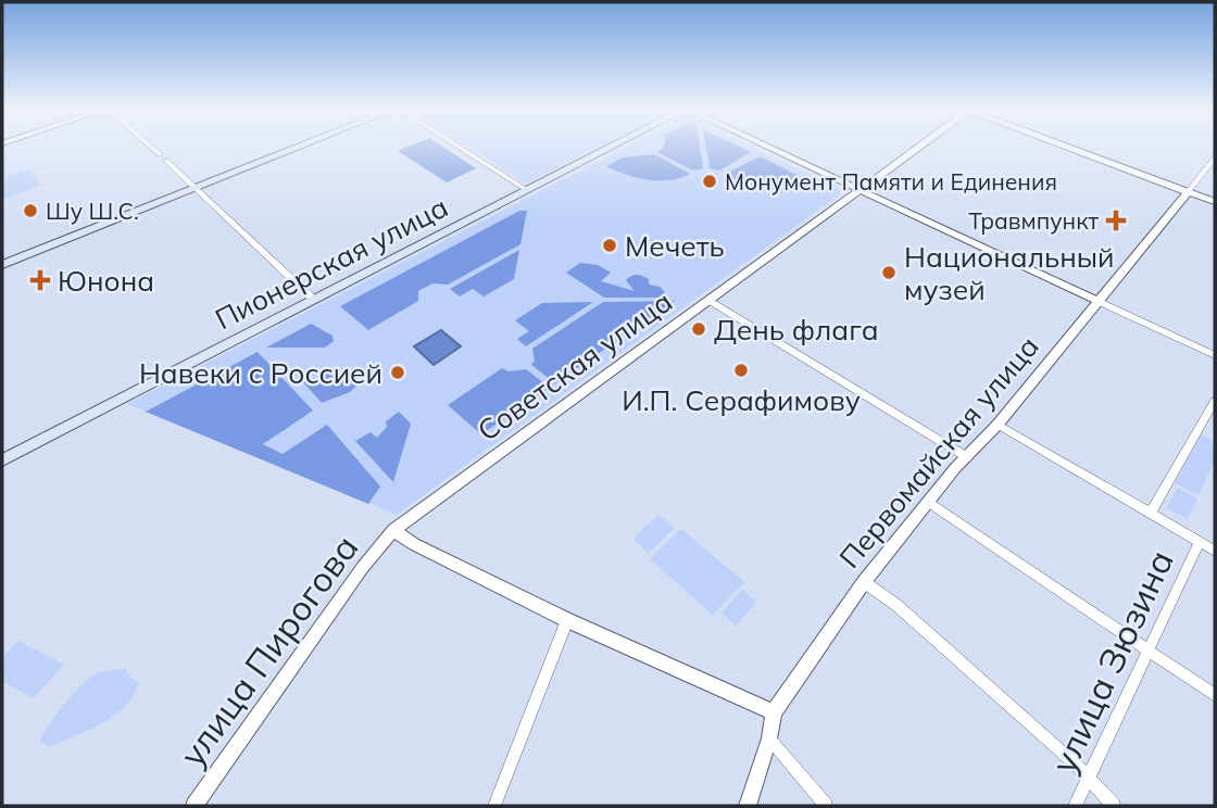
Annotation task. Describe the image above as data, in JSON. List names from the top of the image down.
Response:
{
  "streets": {
    "main road": ["Пионерская улица"],
    "street": [
      "Советская улица",
      "Первомайская улица",
      "улица Пирогова",
      "улица Зюзина"
    ]
  },
  "crossings": [
    ["Советская улица", "улица Пирогова"]
  ],
  "places": {
    "other": [
      "Монумент Памяти и Единения",
      "Шу Ш.С.",
      "Мечеть",
      "Национальный музей",
      "День флага",
      "И.П. Серафимову",
      "Навеки с Россией"
    ],
    "health": ["Травмпункт", "Юнона"]
  }
}
